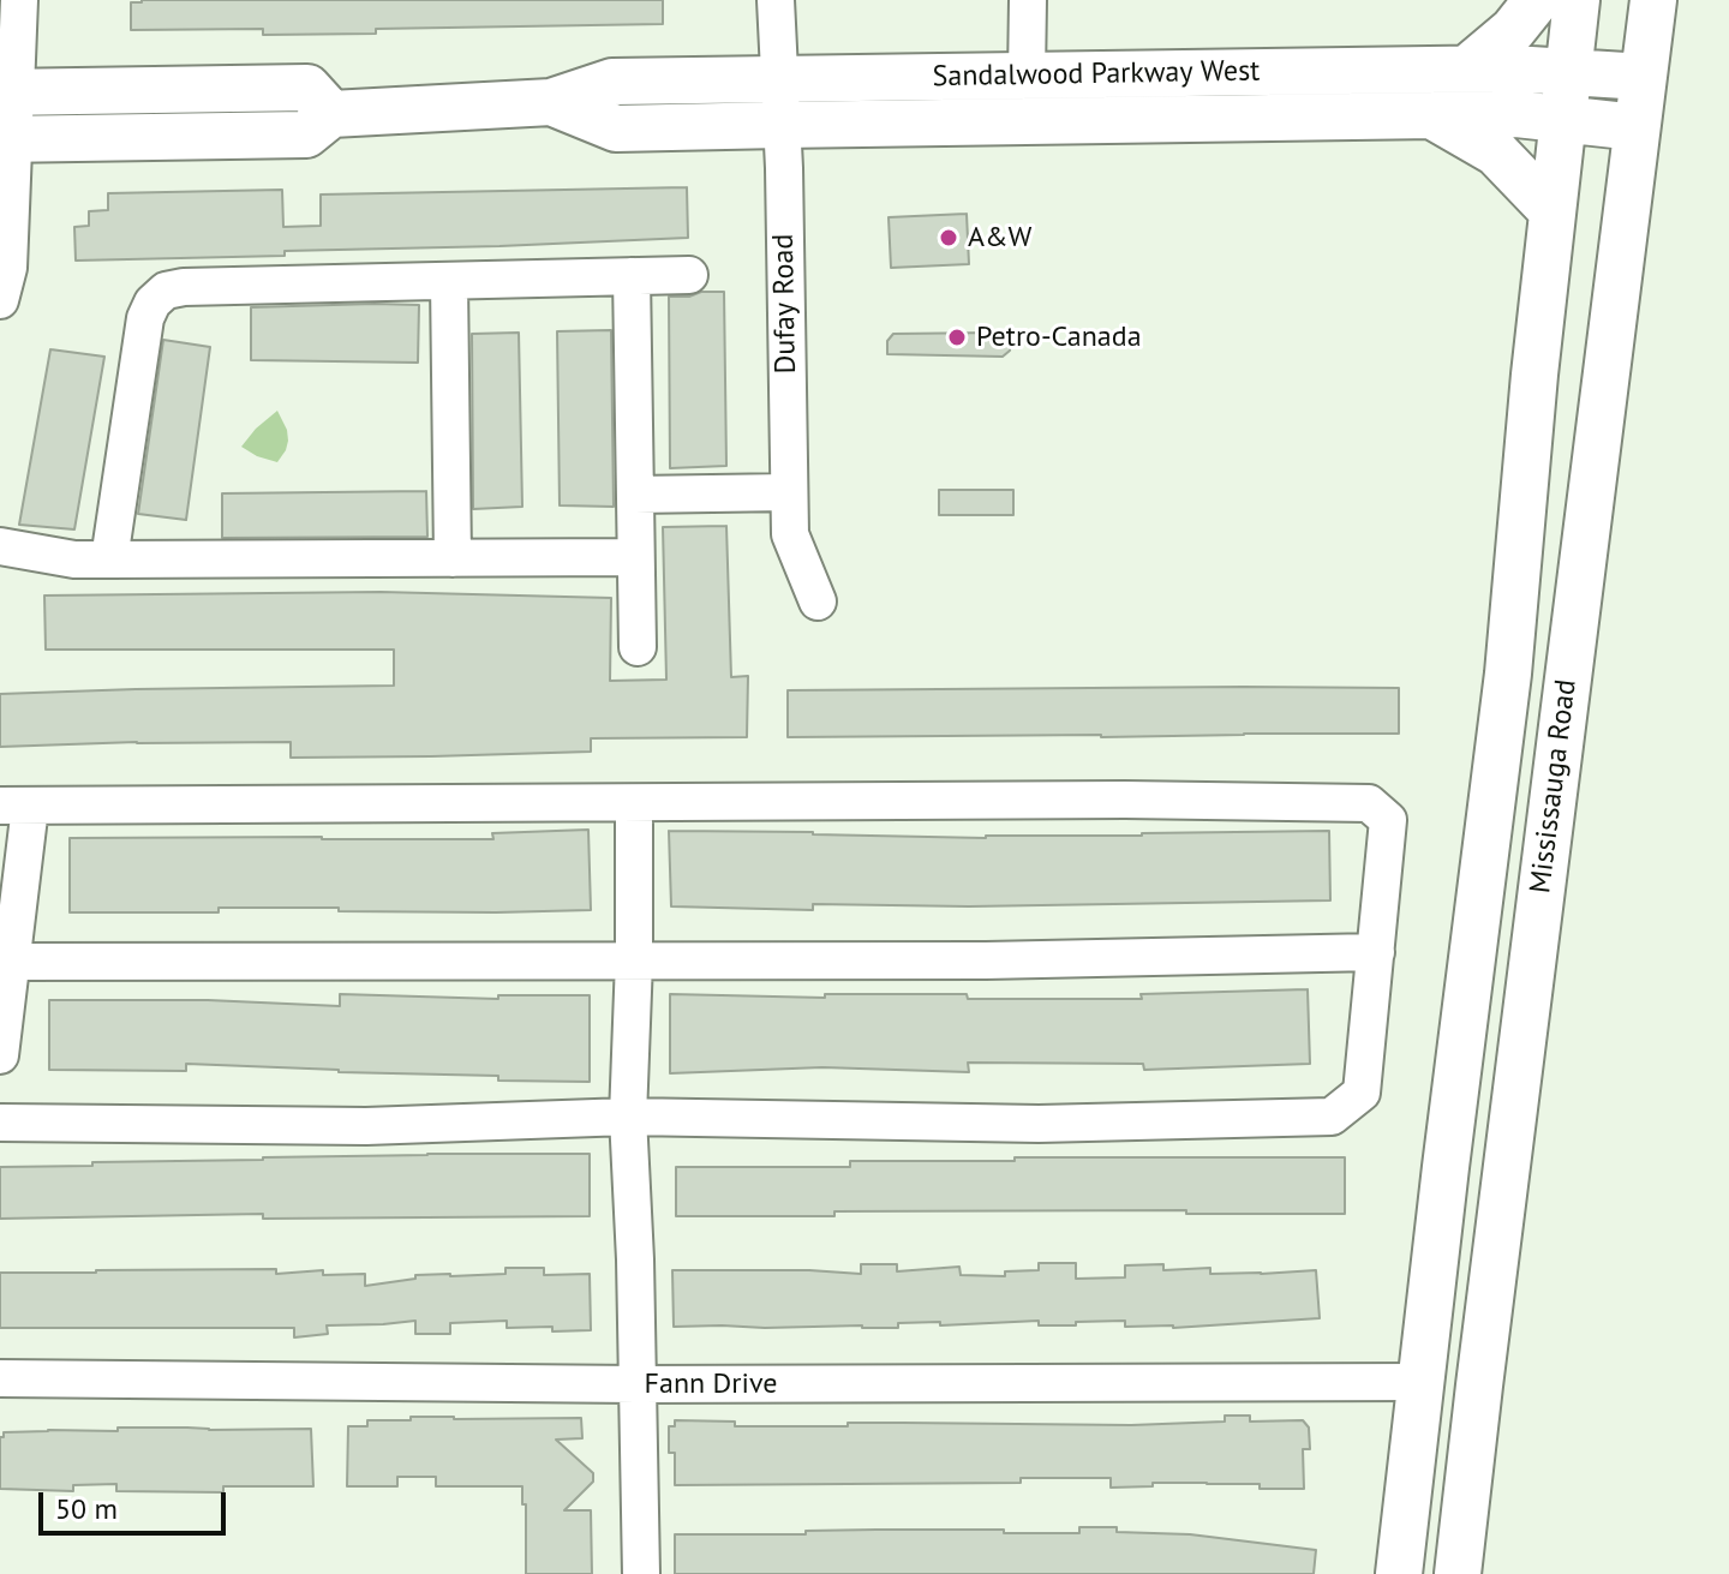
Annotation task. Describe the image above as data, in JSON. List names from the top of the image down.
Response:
{
  "streets": {
    "main road": ["Sandalwood Parkway West", "Mississauga Road"],
    "street": ["Dufay Road", "Fann Drive"]
  },
  "crossings": [
    ["Sandalwood Parkway West", "Dufay Road"],
    ["Sandalwood Parkway West", "Mississauga Road"],
    ["Mississauga Road", "Fann Drive"]
  ],
  "places": ["A&W", "Petro-Canada"],
  "scale_bar": "50 m"
}
